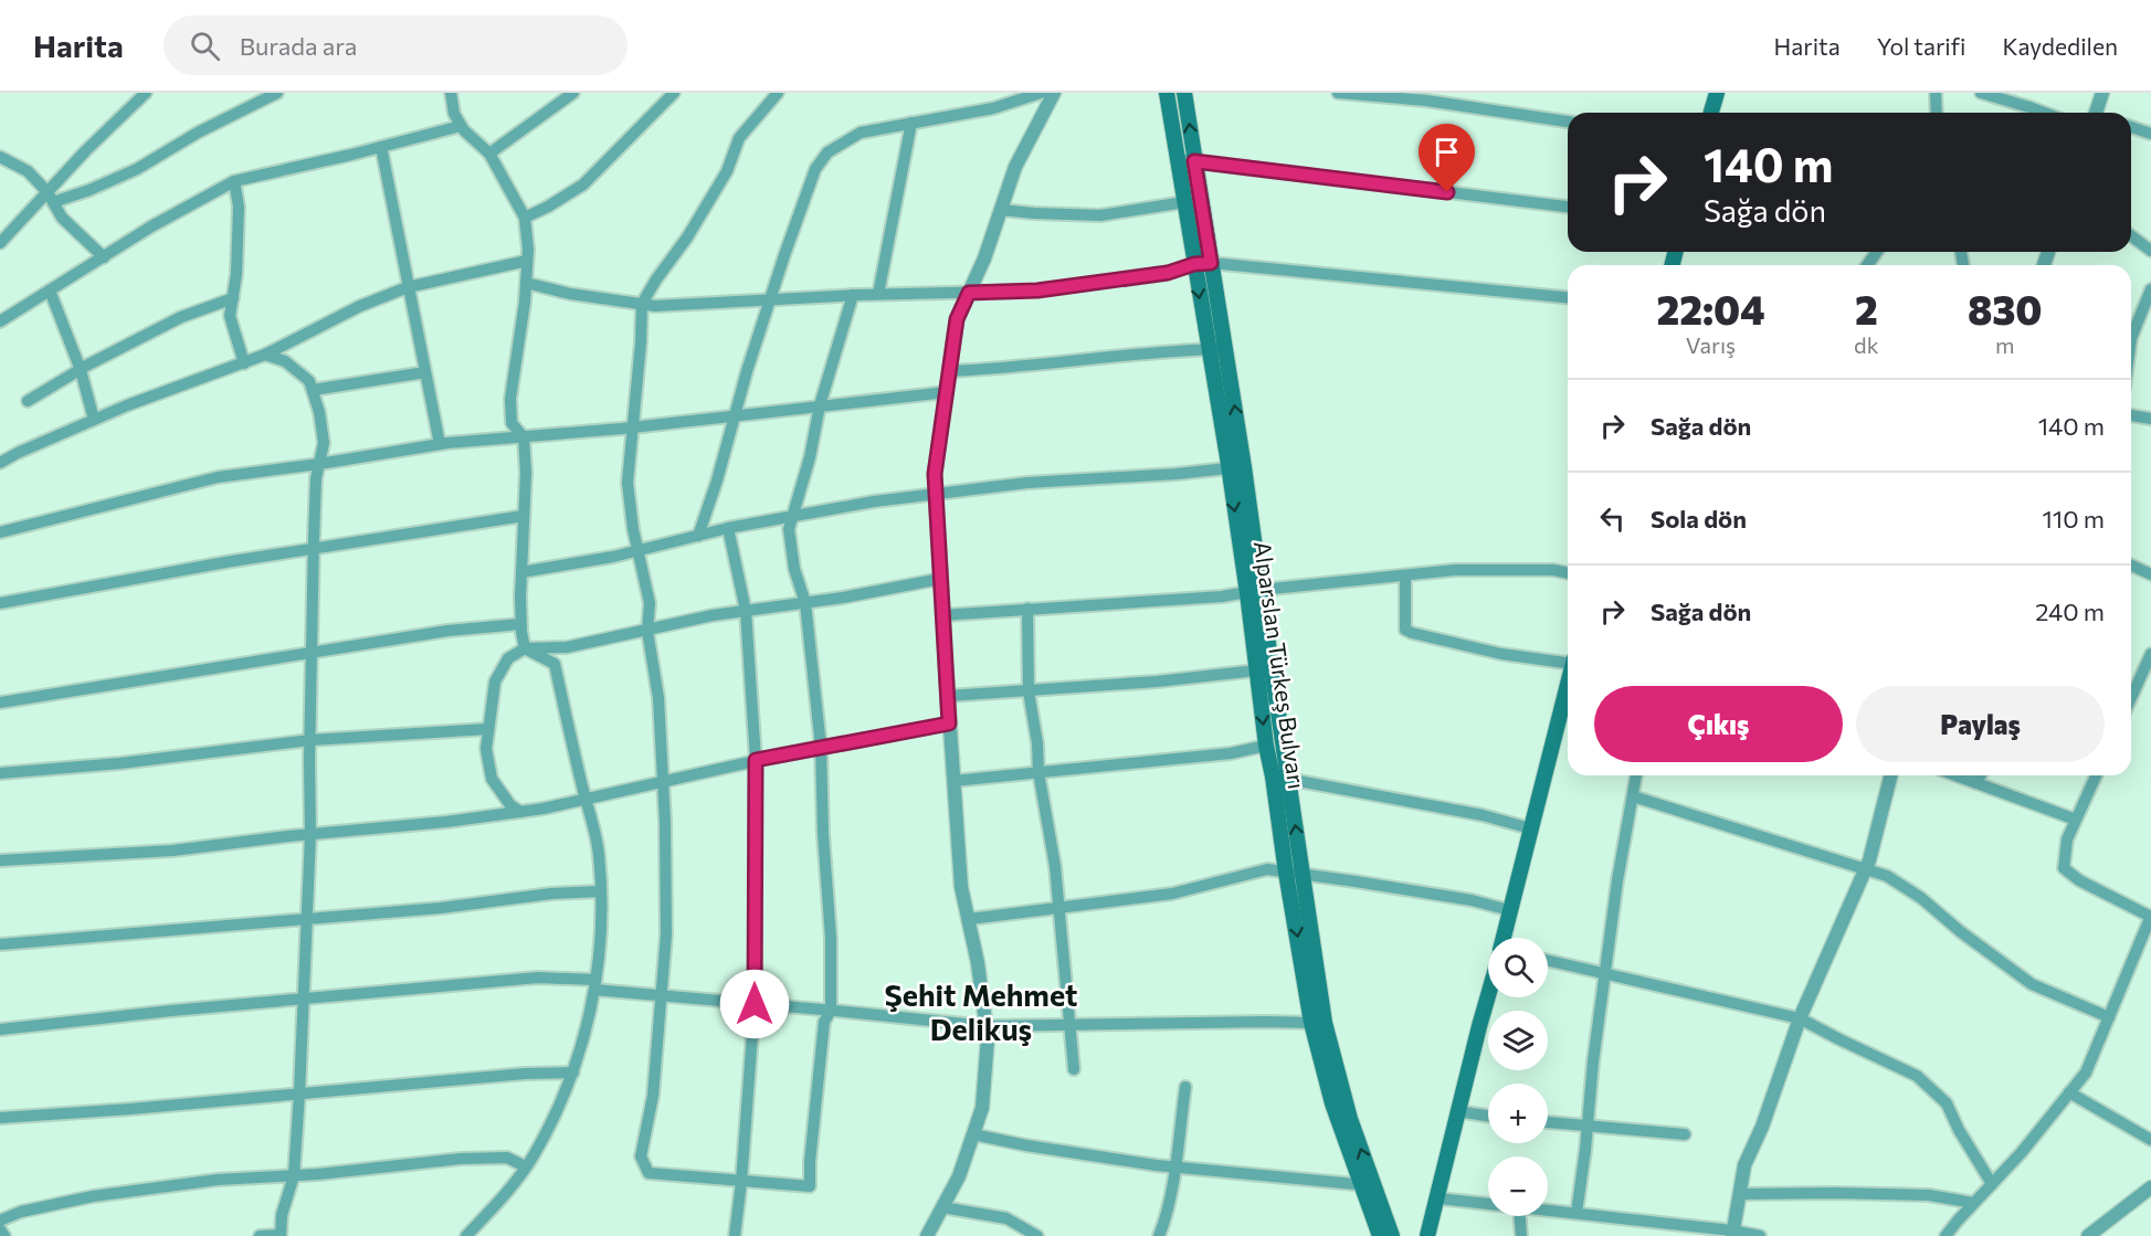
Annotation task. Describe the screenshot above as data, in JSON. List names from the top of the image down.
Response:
{
  "streets": {
    "main road": ["Alparslan Türkeş Bulvarı"]
  },
  "districts": ["Şehit Mehmet Delikuş"],
  "page": {
    "header": "Harita",
    "search": "Burada ara",
    "nav": ["Harita", "Yol tarifi", "Kaydedilen"],
    "turn": ["140 m", "Sağa dön"],
    "eta": [
      "22:04",
      "Varış",
      "2",
      "dk",
      "830",
      "m"
    ],
    "list": [
      {
        "name": "Sağa dön",
        "value": "140 m"
      },
      {
        "name": "Sola dön",
        "value": "110 m"
      },
      {
        "name": "Sağa dön",
        "value": "240 m"
      }
    ],
    "buttons": ["Çıkış", "Paylaş"],
    "map_buttons": ["+", "−"]
  }
}
